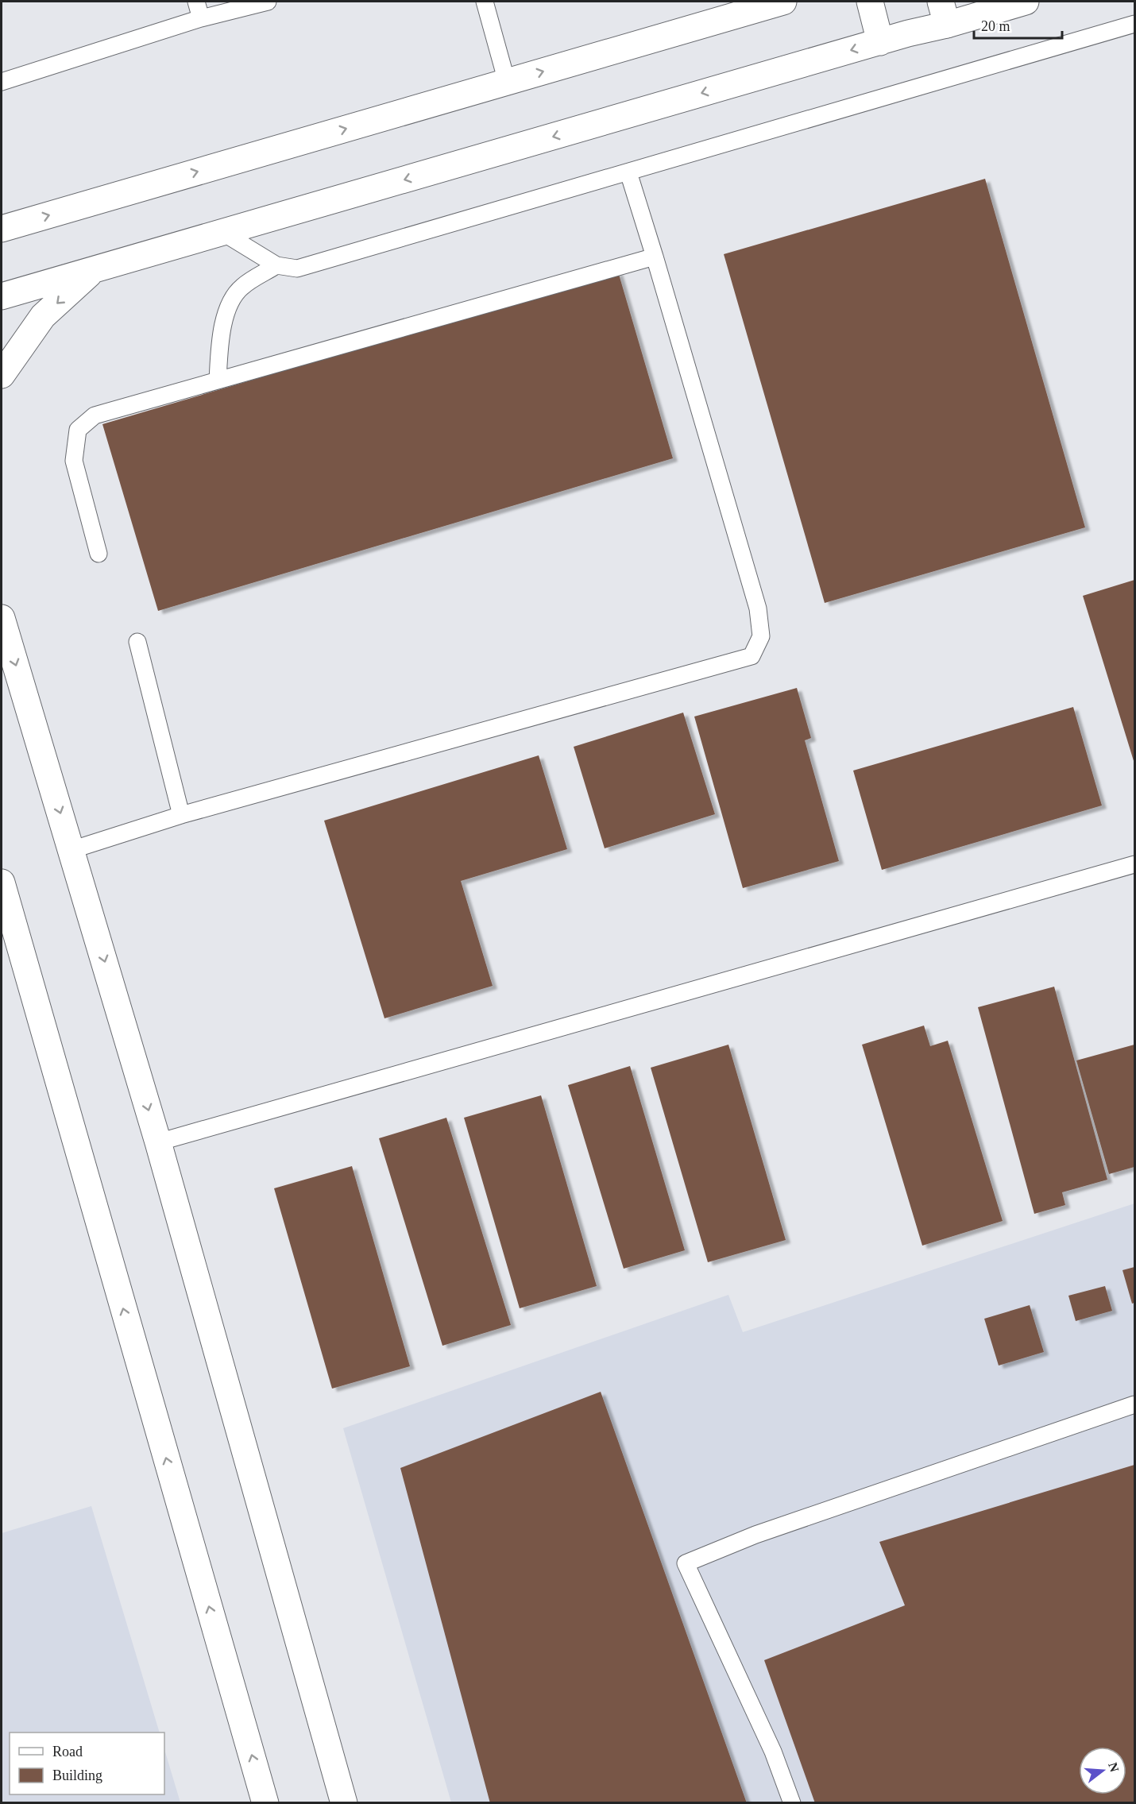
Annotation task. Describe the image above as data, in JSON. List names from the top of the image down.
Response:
{
  "legend": ["Road", "Building"],
  "scale_bar": "20 m",
  "north": "right"
}
